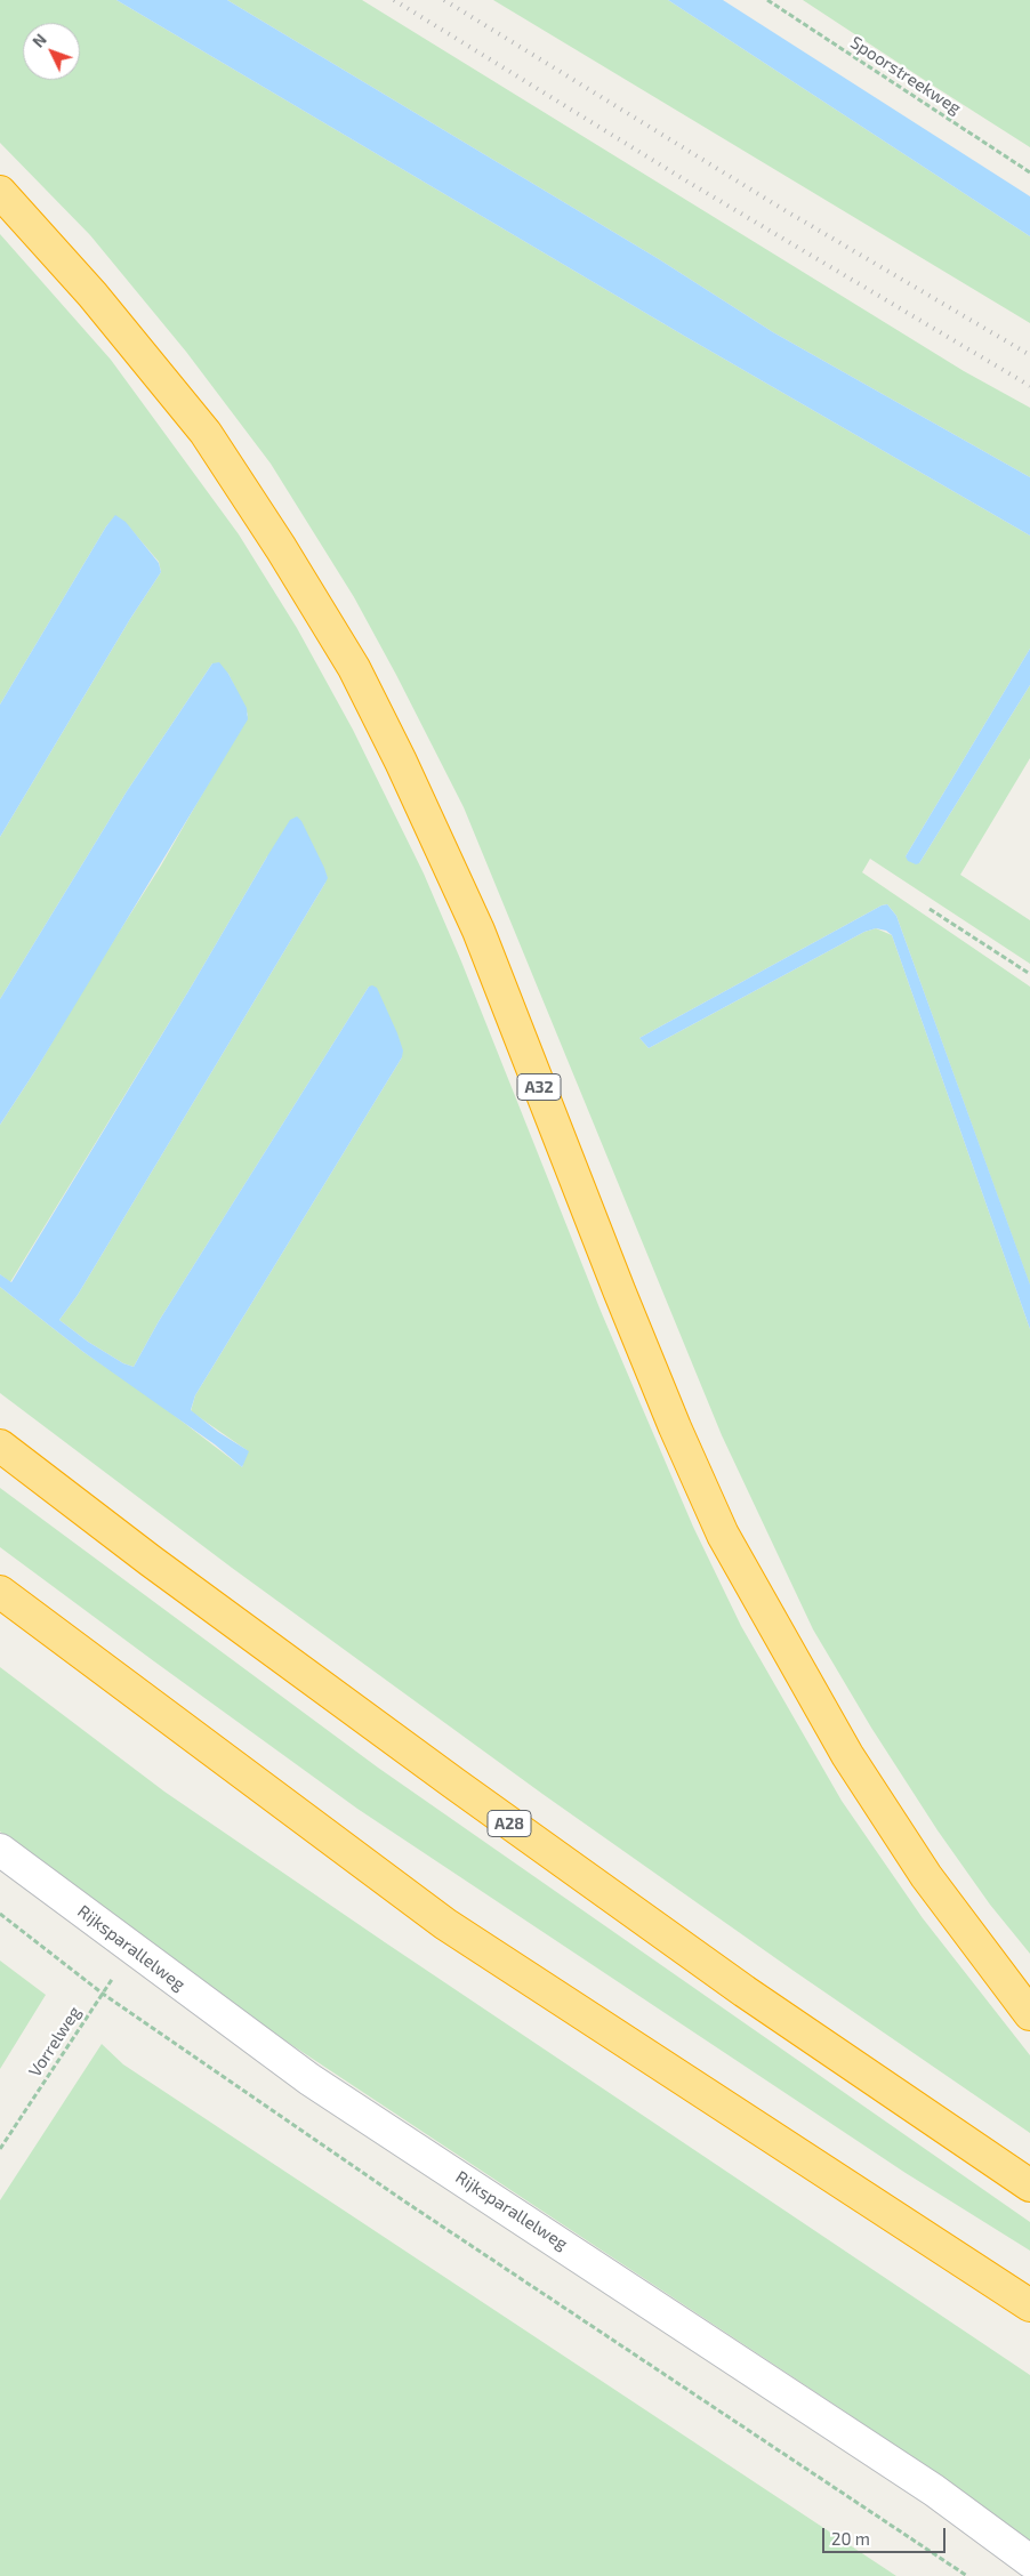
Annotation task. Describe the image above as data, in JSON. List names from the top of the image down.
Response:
{
  "streets": {
    "highway": ["A32", "A28"],
    "street": ["Rijksparallelweg"],
    "path": ["Spoorstreekweg", "Vorrelweg"]
  },
  "crossings": [
    ["Rijksparallelweg", "Vorrelweg"]
  ],
  "scale_bar": "20 m",
  "north": "top left"
}
